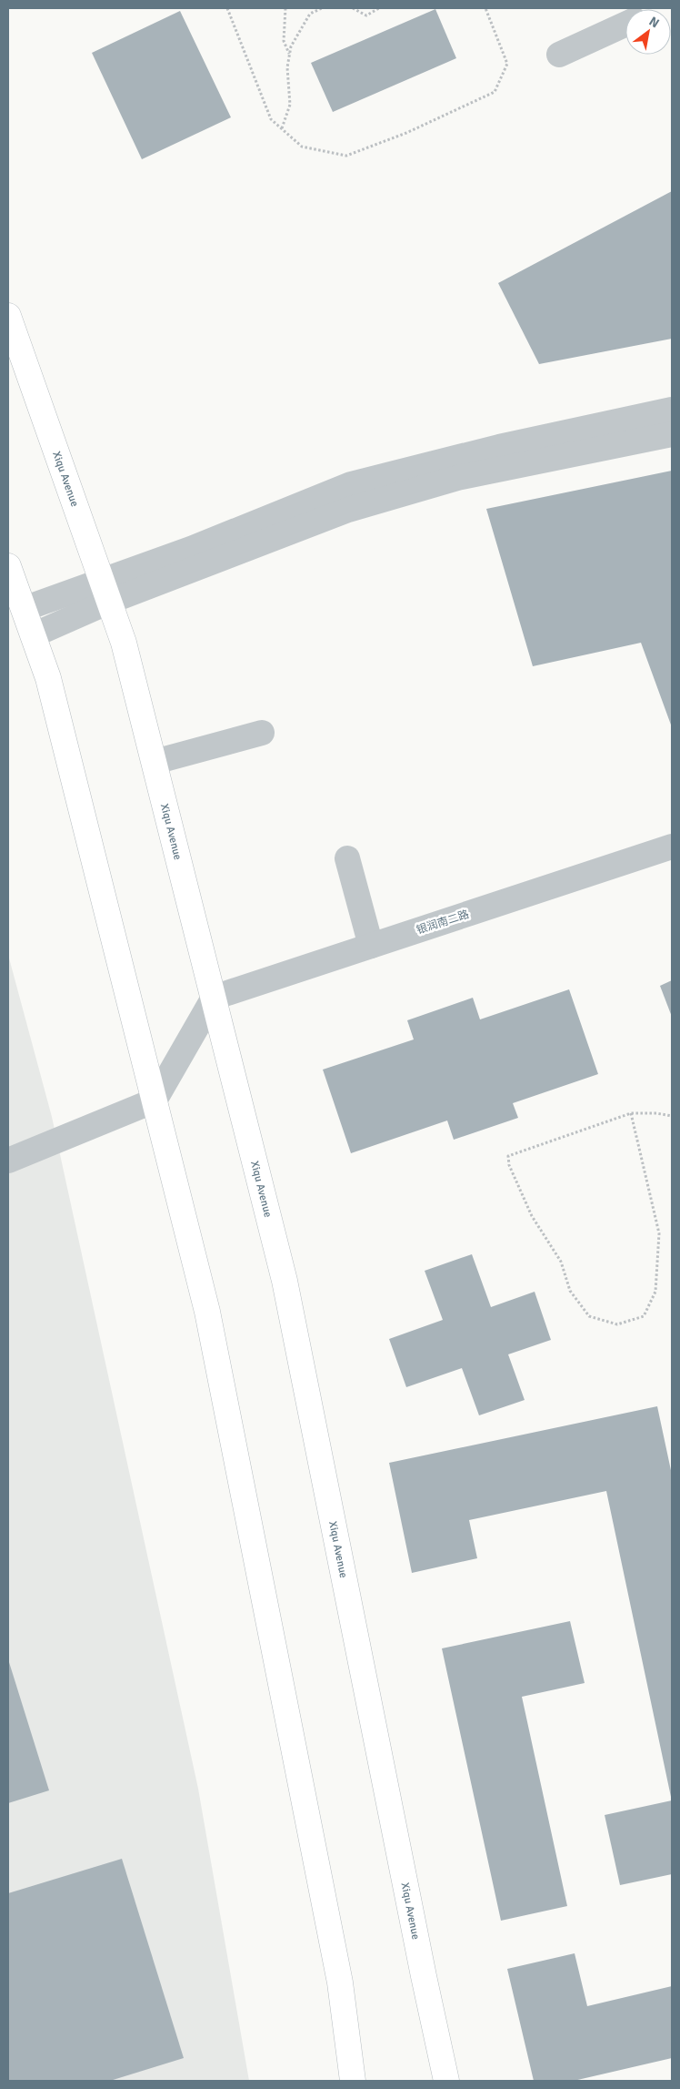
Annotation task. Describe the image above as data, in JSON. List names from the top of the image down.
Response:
{
  "streets": {
    "main road": ["Xiqu Avenue"],
    "street": ["银润南二路"]
  },
  "crossings": [
    ["Xiqu Avenue", "银润南二路"]
  ],
  "north": "top right"
}
